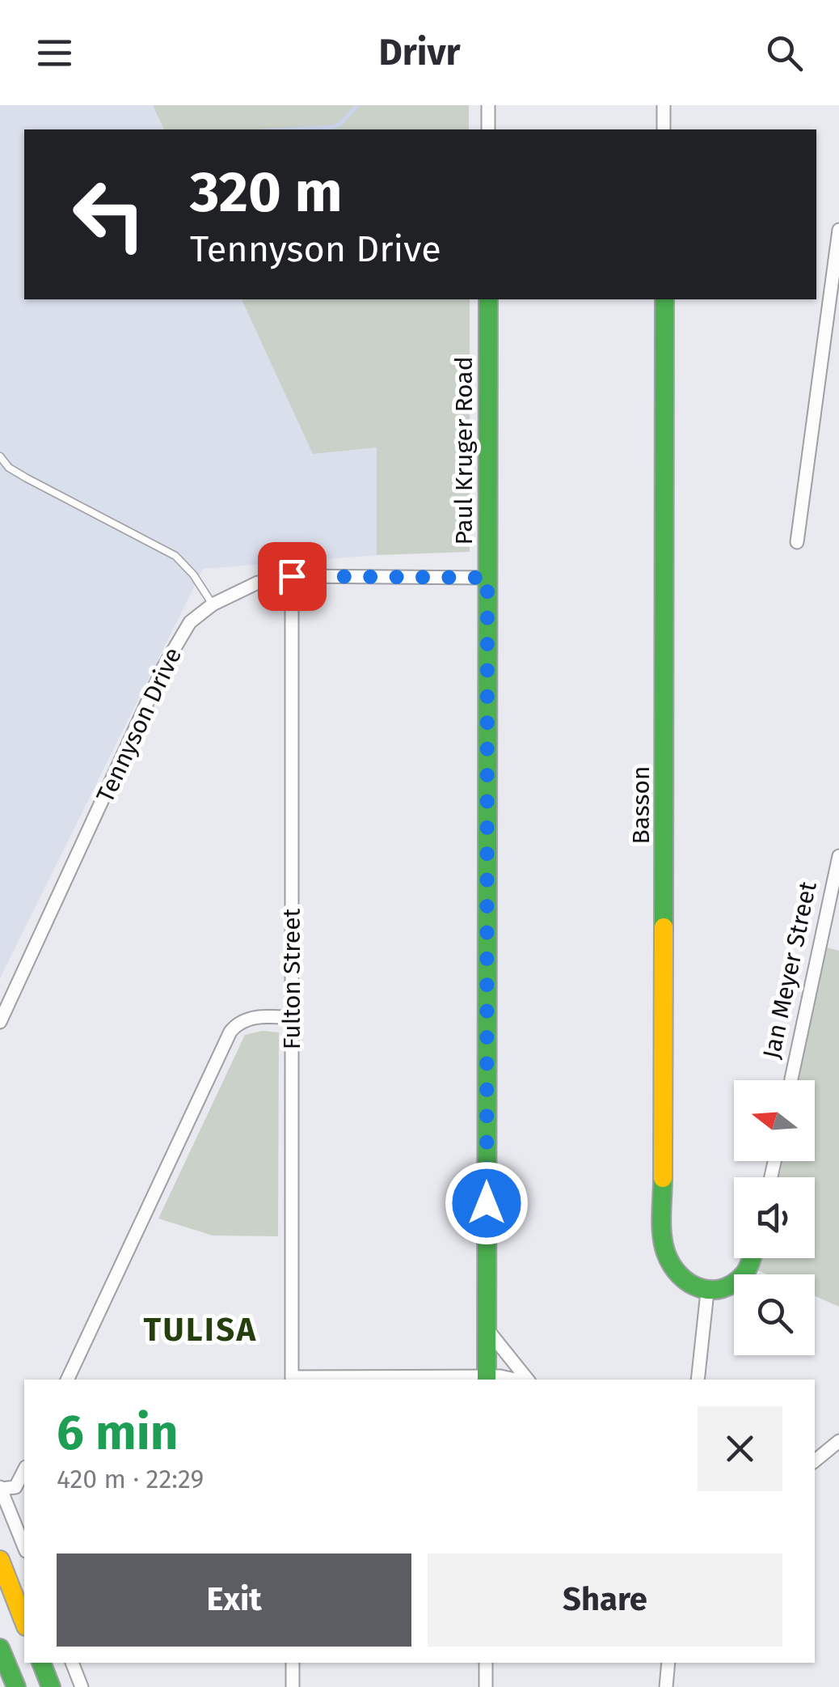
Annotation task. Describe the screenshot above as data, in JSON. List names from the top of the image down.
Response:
{
  "streets": {
    "street": [
      "Paul Kruger Road",
      "Tennyson Drive",
      "Basson",
      "Jan Meyer Street",
      "Fulton Street"
    ]
  },
  "crossings": [
    ["Paul Kruger Road", "Tennyson Drive"],
    ["Tennyson Drive", "Fulton Street"]
  ],
  "districts": ["TULISA"],
  "north": "left",
  "page": {
    "header": "Drivr",
    "turn": ["320 m", "Tennyson Drive"],
    "heading": ["6 min", "420 m · 22:29"],
    "buttons": ["Exit", "Share"]
  }
}
